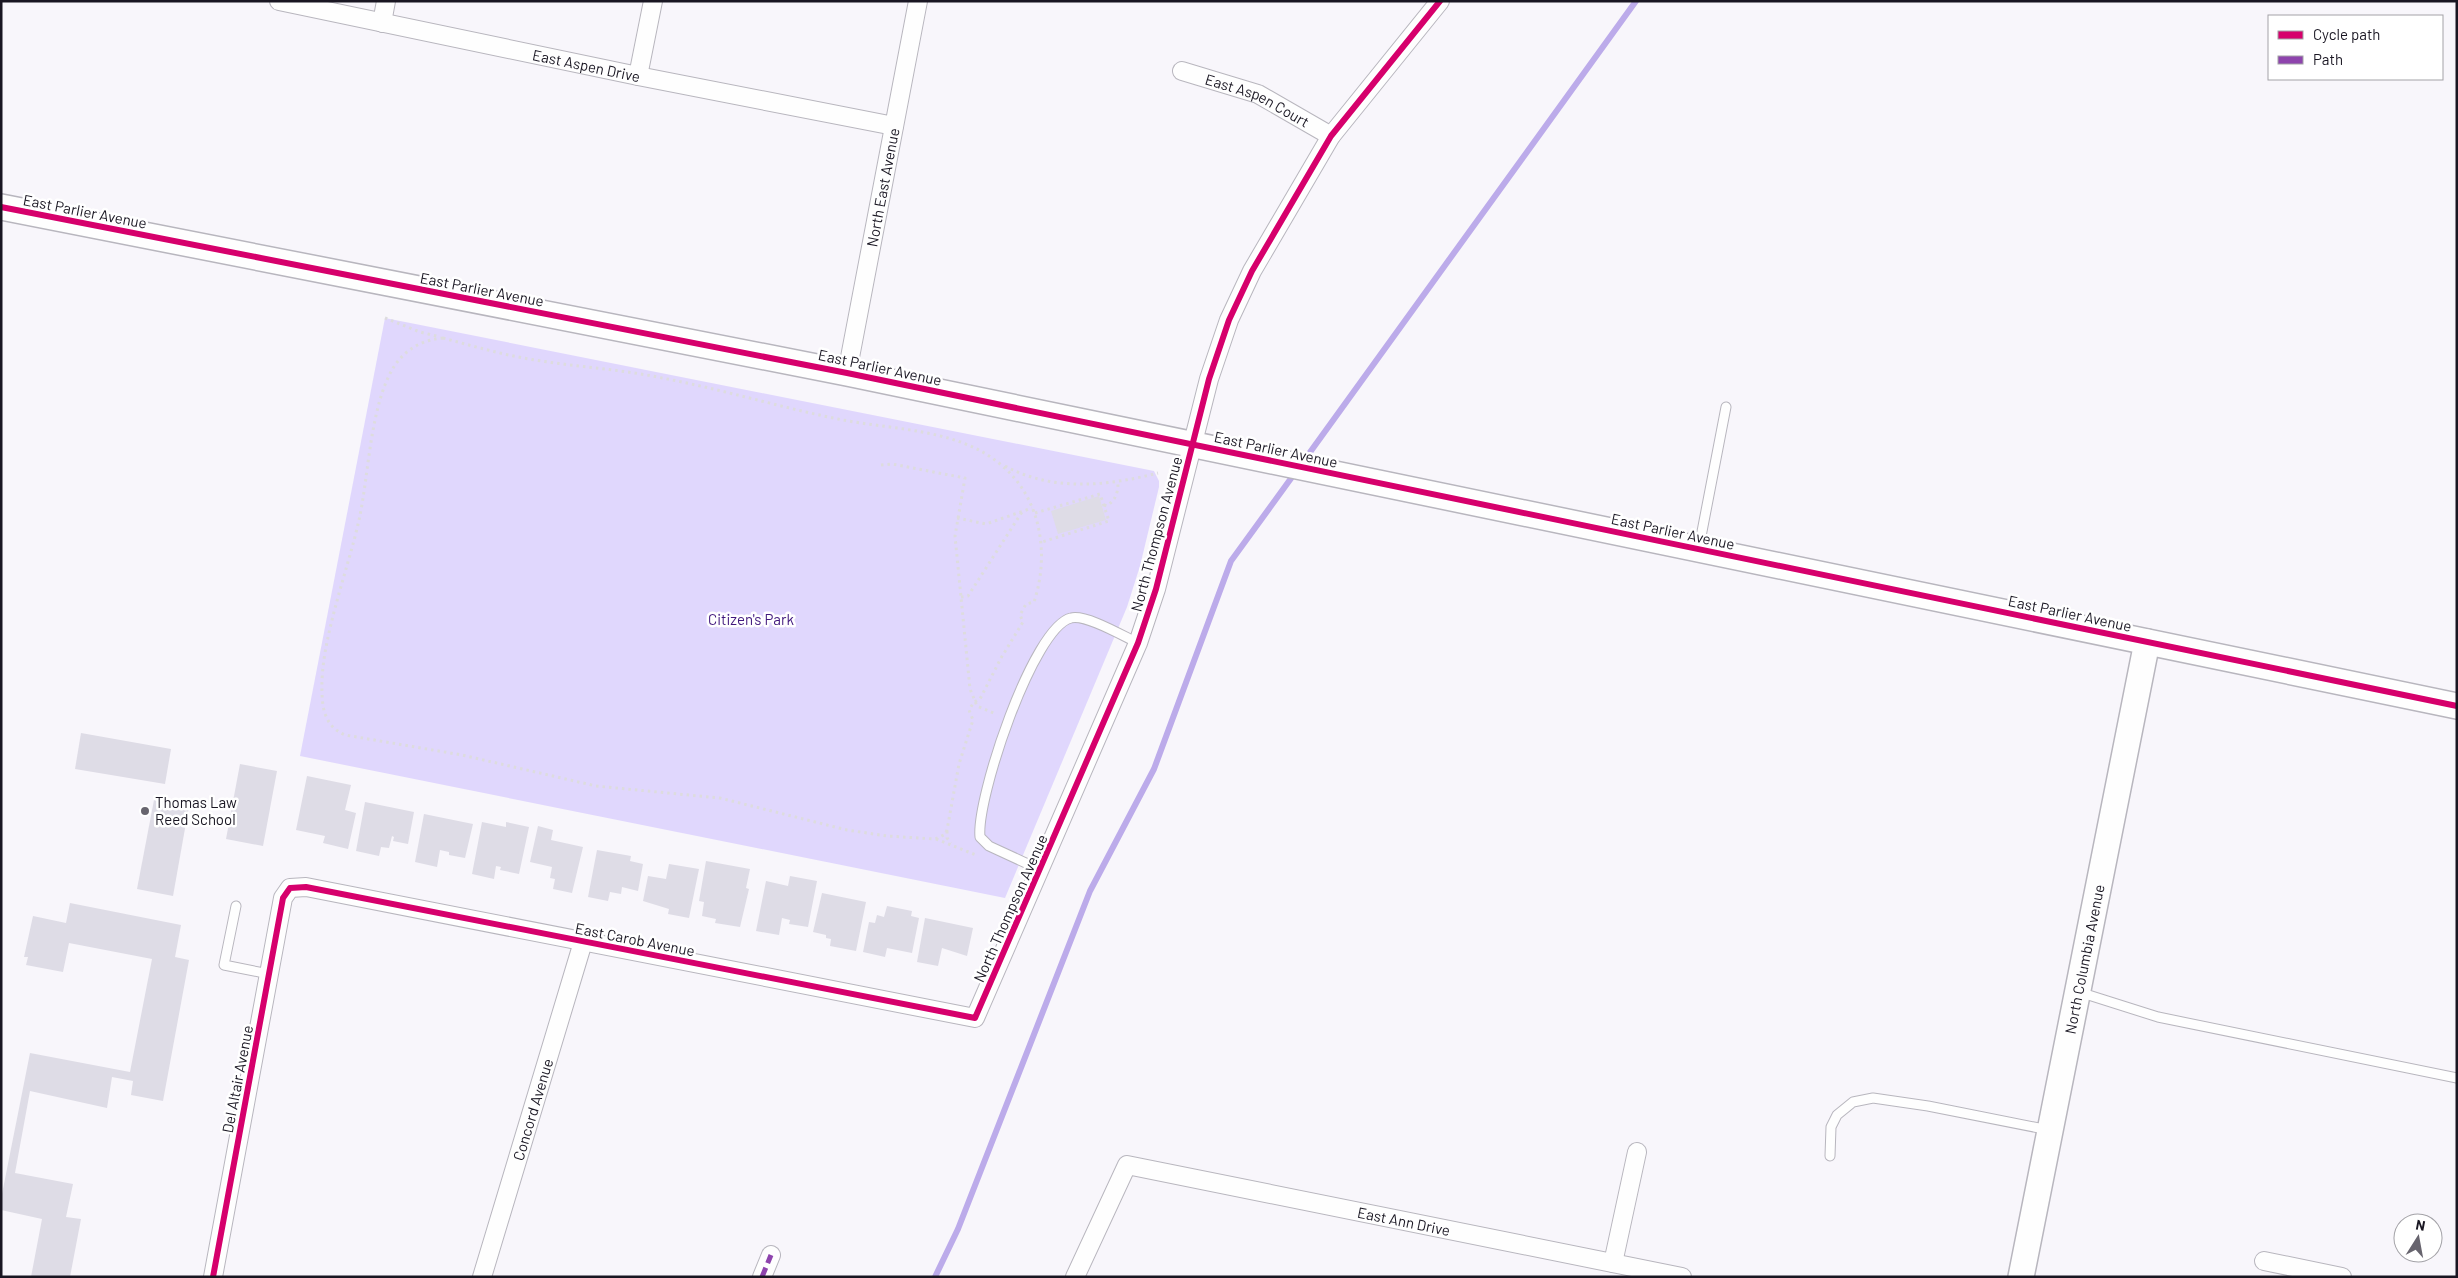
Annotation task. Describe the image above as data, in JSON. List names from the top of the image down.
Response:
{
  "streets": {
    "street": [
      "East Aspen Drive",
      "East Aspen Court",
      "North East Avenue",
      "East Parlier Avenue",
      "North Thompson Avenue",
      "East Carob Avenue",
      "North Columbia Avenue",
      "Del Altair Avenue",
      "Concord Avenue",
      "East Ann Drive"
    ]
  },
  "crossings": [
    ["East Aspen Drive", "North East Avenue"],
    ["East Aspen Court", "North Thompson Avenue"],
    ["North East Avenue", "East Parlier Avenue"],
    ["East Parlier Avenue", "North Thompson Avenue"],
    ["East Parlier Avenue", "North Columbia Avenue"],
    ["North Thompson Avenue", "East Carob Avenue"],
    ["East Carob Avenue", "Del Altair Avenue"],
    ["East Carob Avenue", "Concord Avenue"]
  ],
  "parks": ["Citizen's Park"],
  "places": ["Thomas Law Reed School"],
  "legend": ["Cycle path", "Path"],
  "north": "top"
}
